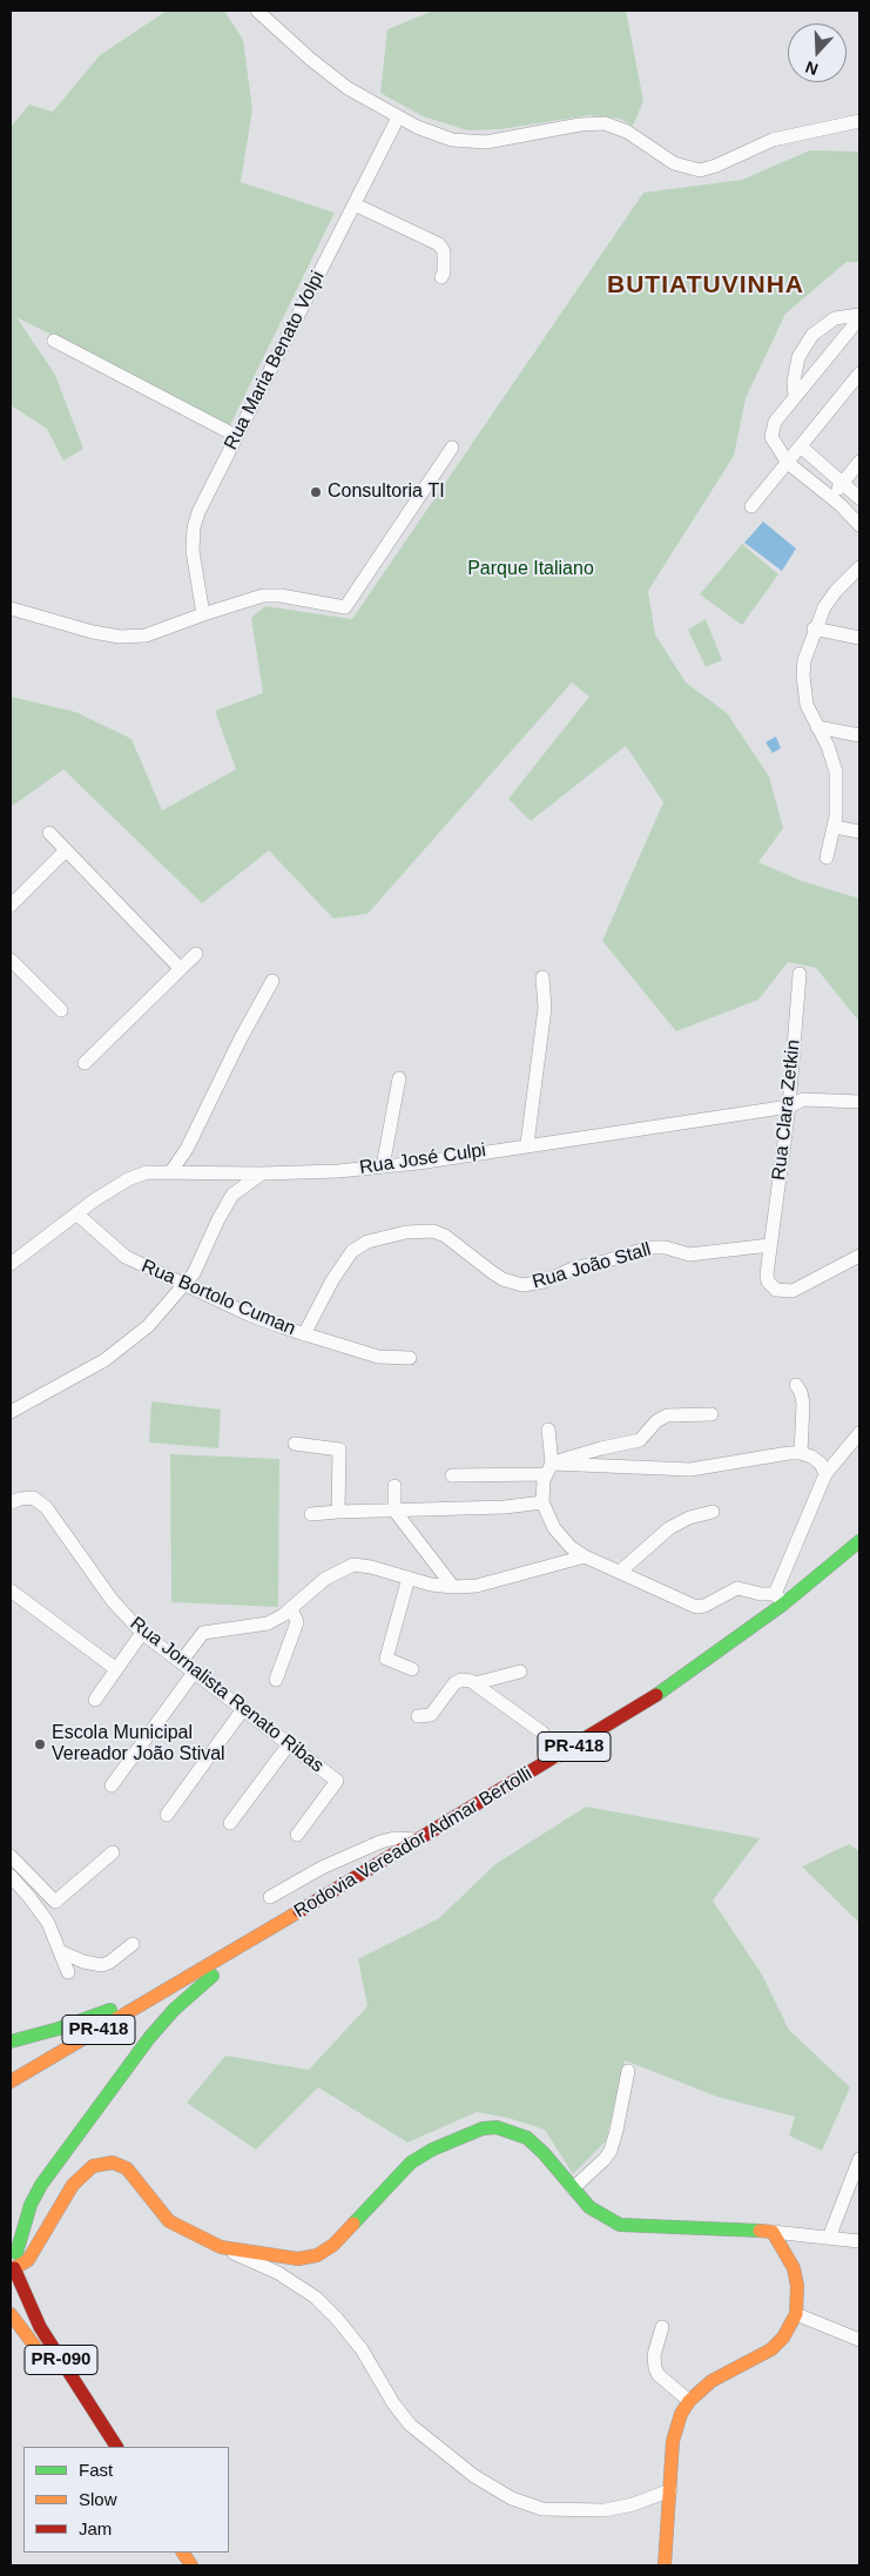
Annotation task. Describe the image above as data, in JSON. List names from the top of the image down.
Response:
{
  "streets": {
    "main road": ["PR-418", "Rodovia Vereador Admar Bertolli", "PR-090"],
    "street": [
      "Rua Maria Benato Volpi",
      "Rua Clara Zetkin",
      "Rua José Culpi",
      "Rua João Stall",
      "Rua Bortolo Cuman",
      "Rua Jornalista Renato Ribas"
    ]
  },
  "crossings": [
    ["Rua Clara Zetkin", "Rua José Culpi"],
    ["Rua Clara Zetkin", "Rua João Stall"],
    ["Rua José Culpi", "Rua Bortolo Cuman"],
    ["Rua João Stall", "Rua Bortolo Cuman"]
  ],
  "districts": ["BUTIATUVINHA"],
  "parks": ["Parque Italiano"],
  "places": ["Consultoria TI", "Escola Municipal Vereador João Stival"],
  "legend": ["Fast", "Slow", "Jam"],
  "north": "bottom"
}
